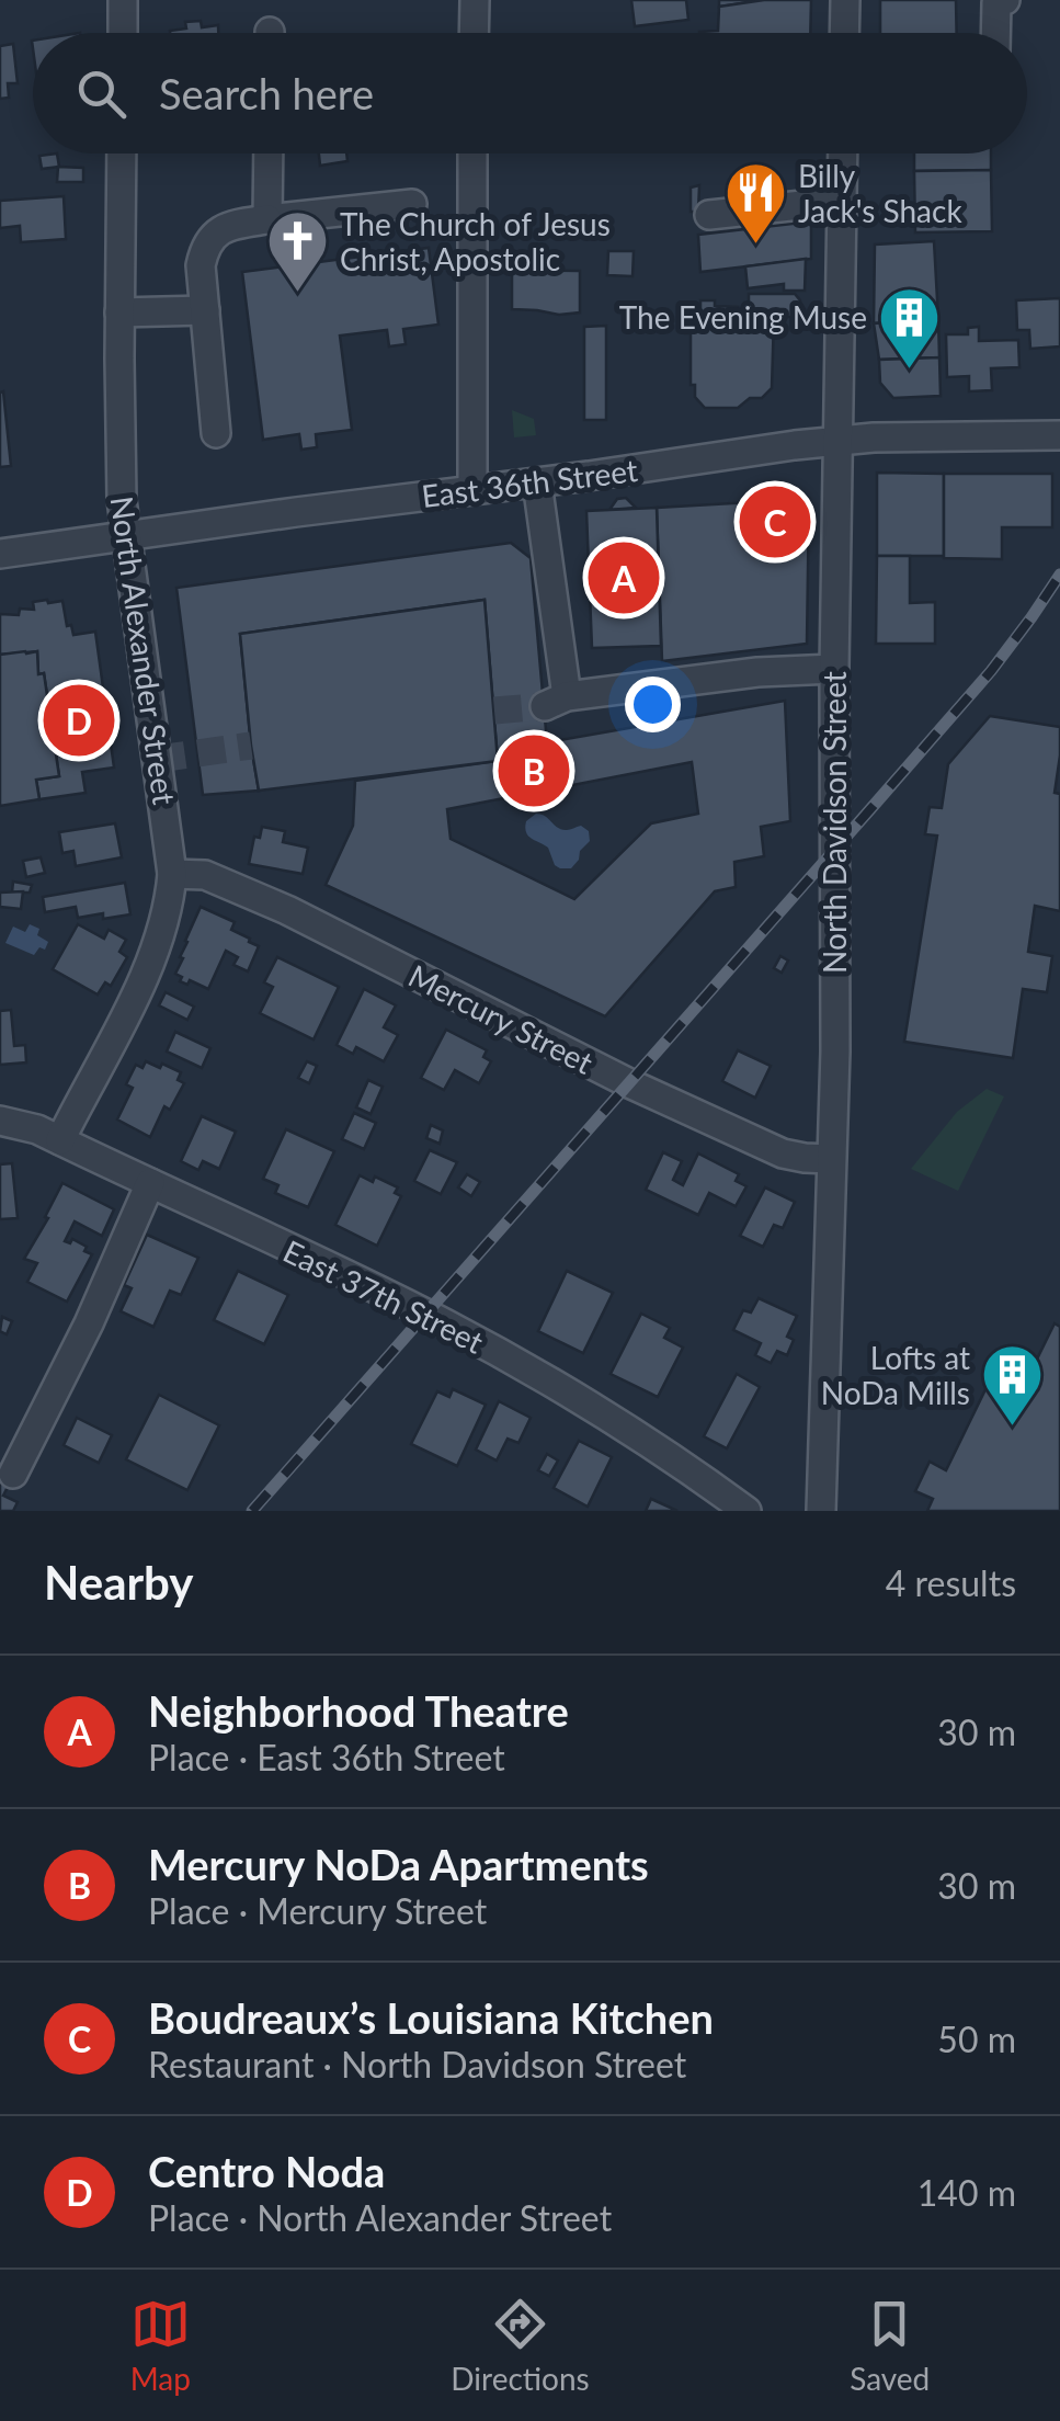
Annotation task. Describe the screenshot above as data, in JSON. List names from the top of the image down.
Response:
{
  "streets": {
    "street": [
      "East 36th Street",
      "North Alexander Street",
      "North Davidson Street",
      "Mercury Street",
      "East 37th Street"
    ]
  },
  "crossings": [
    ["East 36th Street", "North Alexander Street"],
    ["East 36th Street", "North Davidson Street"],
    ["North Alexander Street", "Mercury Street"],
    ["North Alexander Street", "East 37th Street"],
    ["North Davidson Street", "Mercury Street"]
  ],
  "places": {
    "restaurant": ["Billy Jack's Shack"],
    "church": ["The Church of Jesus Christ, Apostolic"],
    "building": ["The Evening Muse", "Lofts at NoDa Mills"]
  },
  "page": {
    "search": "Search here",
    "pins": [
      "C",
      "A",
      "D",
      "B"
    ],
    "heading": ["Nearby", "4 results"],
    "list": [
      {
        "mark": "A",
        "name": "Neighborhood Theatre",
        "note": "Place · East 36th Street",
        "value": "30 m"
      },
      {
        "mark": "B",
        "name": "Mercury NoDa Apartments",
        "note": "Place · Mercury Street",
        "value": "30 m"
      },
      {
        "mark": "C",
        "name": "Boudreaux’s Louisiana Kitchen",
        "note": "Restaurant · North Davidson Street",
        "value": "50 m"
      },
      {
        "mark": "D",
        "name": "Centro Noda",
        "note": "Place · North Alexander Street",
        "value": "140 m"
      }
    ],
    "nav": ["Map", "Directions", "Saved"]
  }
}
